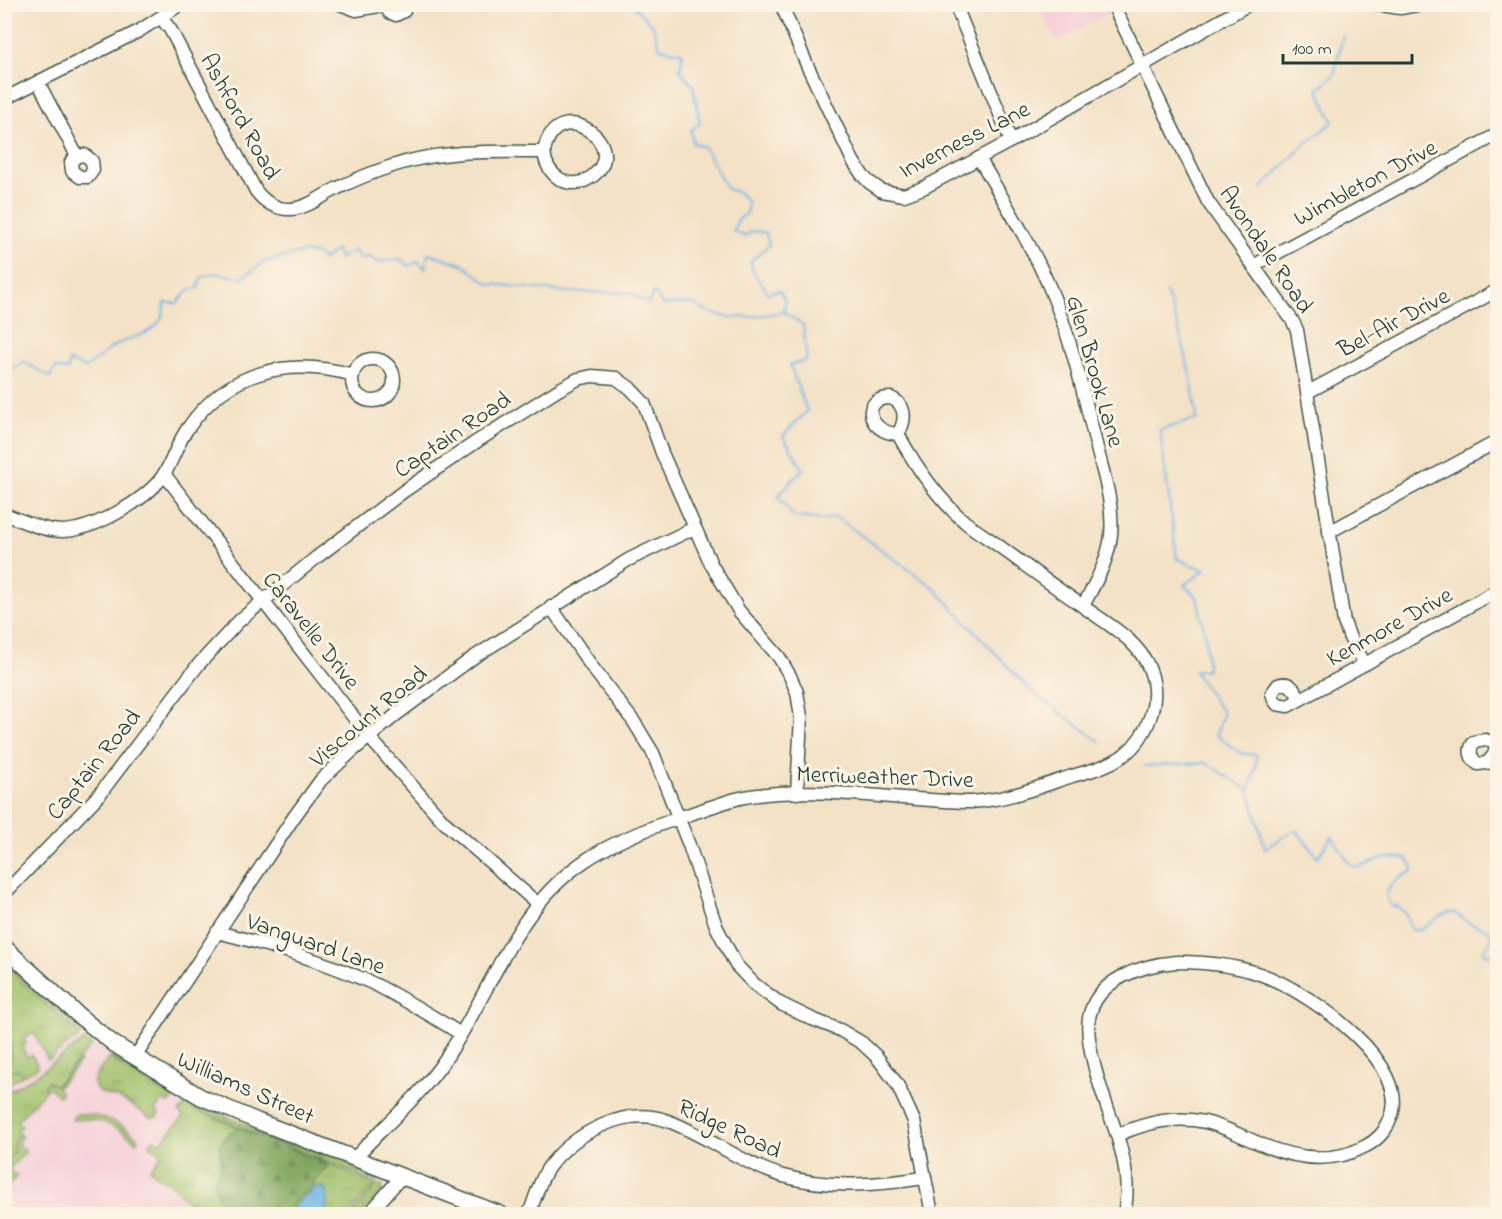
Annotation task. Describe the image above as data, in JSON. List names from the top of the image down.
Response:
{
  "streets": {
    "main road": ["Williams Street"],
    "street": [
      "Ashford Road",
      "Inverness Lane",
      "Wimbleton Drive",
      "Avondale Road",
      "Bel-Air Drive",
      "Glen Brook Lane",
      "Captain Road",
      "Kenmore Drive",
      "Caravelle Drive",
      "Viscount Road",
      "Merriweather Drive",
      "Vanguard Lane",
      "Ridge Road"
    ]
  },
  "crossings": [
    ["Inverness Lane", "Avondale Road"],
    ["Inverness Lane", "Glen Brook Lane"],
    ["Wimbleton Drive", "Avondale Road"],
    ["Avondale Road", "Bel-Air Drive"],
    ["Avondale Road", "Kenmore Drive"],
    ["Glen Brook Lane", "Merriweather Drive"],
    ["Captain Road", "Caravelle Drive"],
    ["Captain Road", "Viscount Road"],
    ["Captain Road", "Merriweather Drive"],
    ["Caravelle Drive", "Viscount Road"],
    ["Caravelle Drive", "Merriweather Drive"],
    ["Viscount Road", "Vanguard Lane"],
    ["Viscount Road", "Williams Street"],
    ["Merriweather Drive", "Vanguard Lane"],
    ["Merriweather Drive", "Williams Street"]
  ],
  "scale_bar": "100 m"
}
